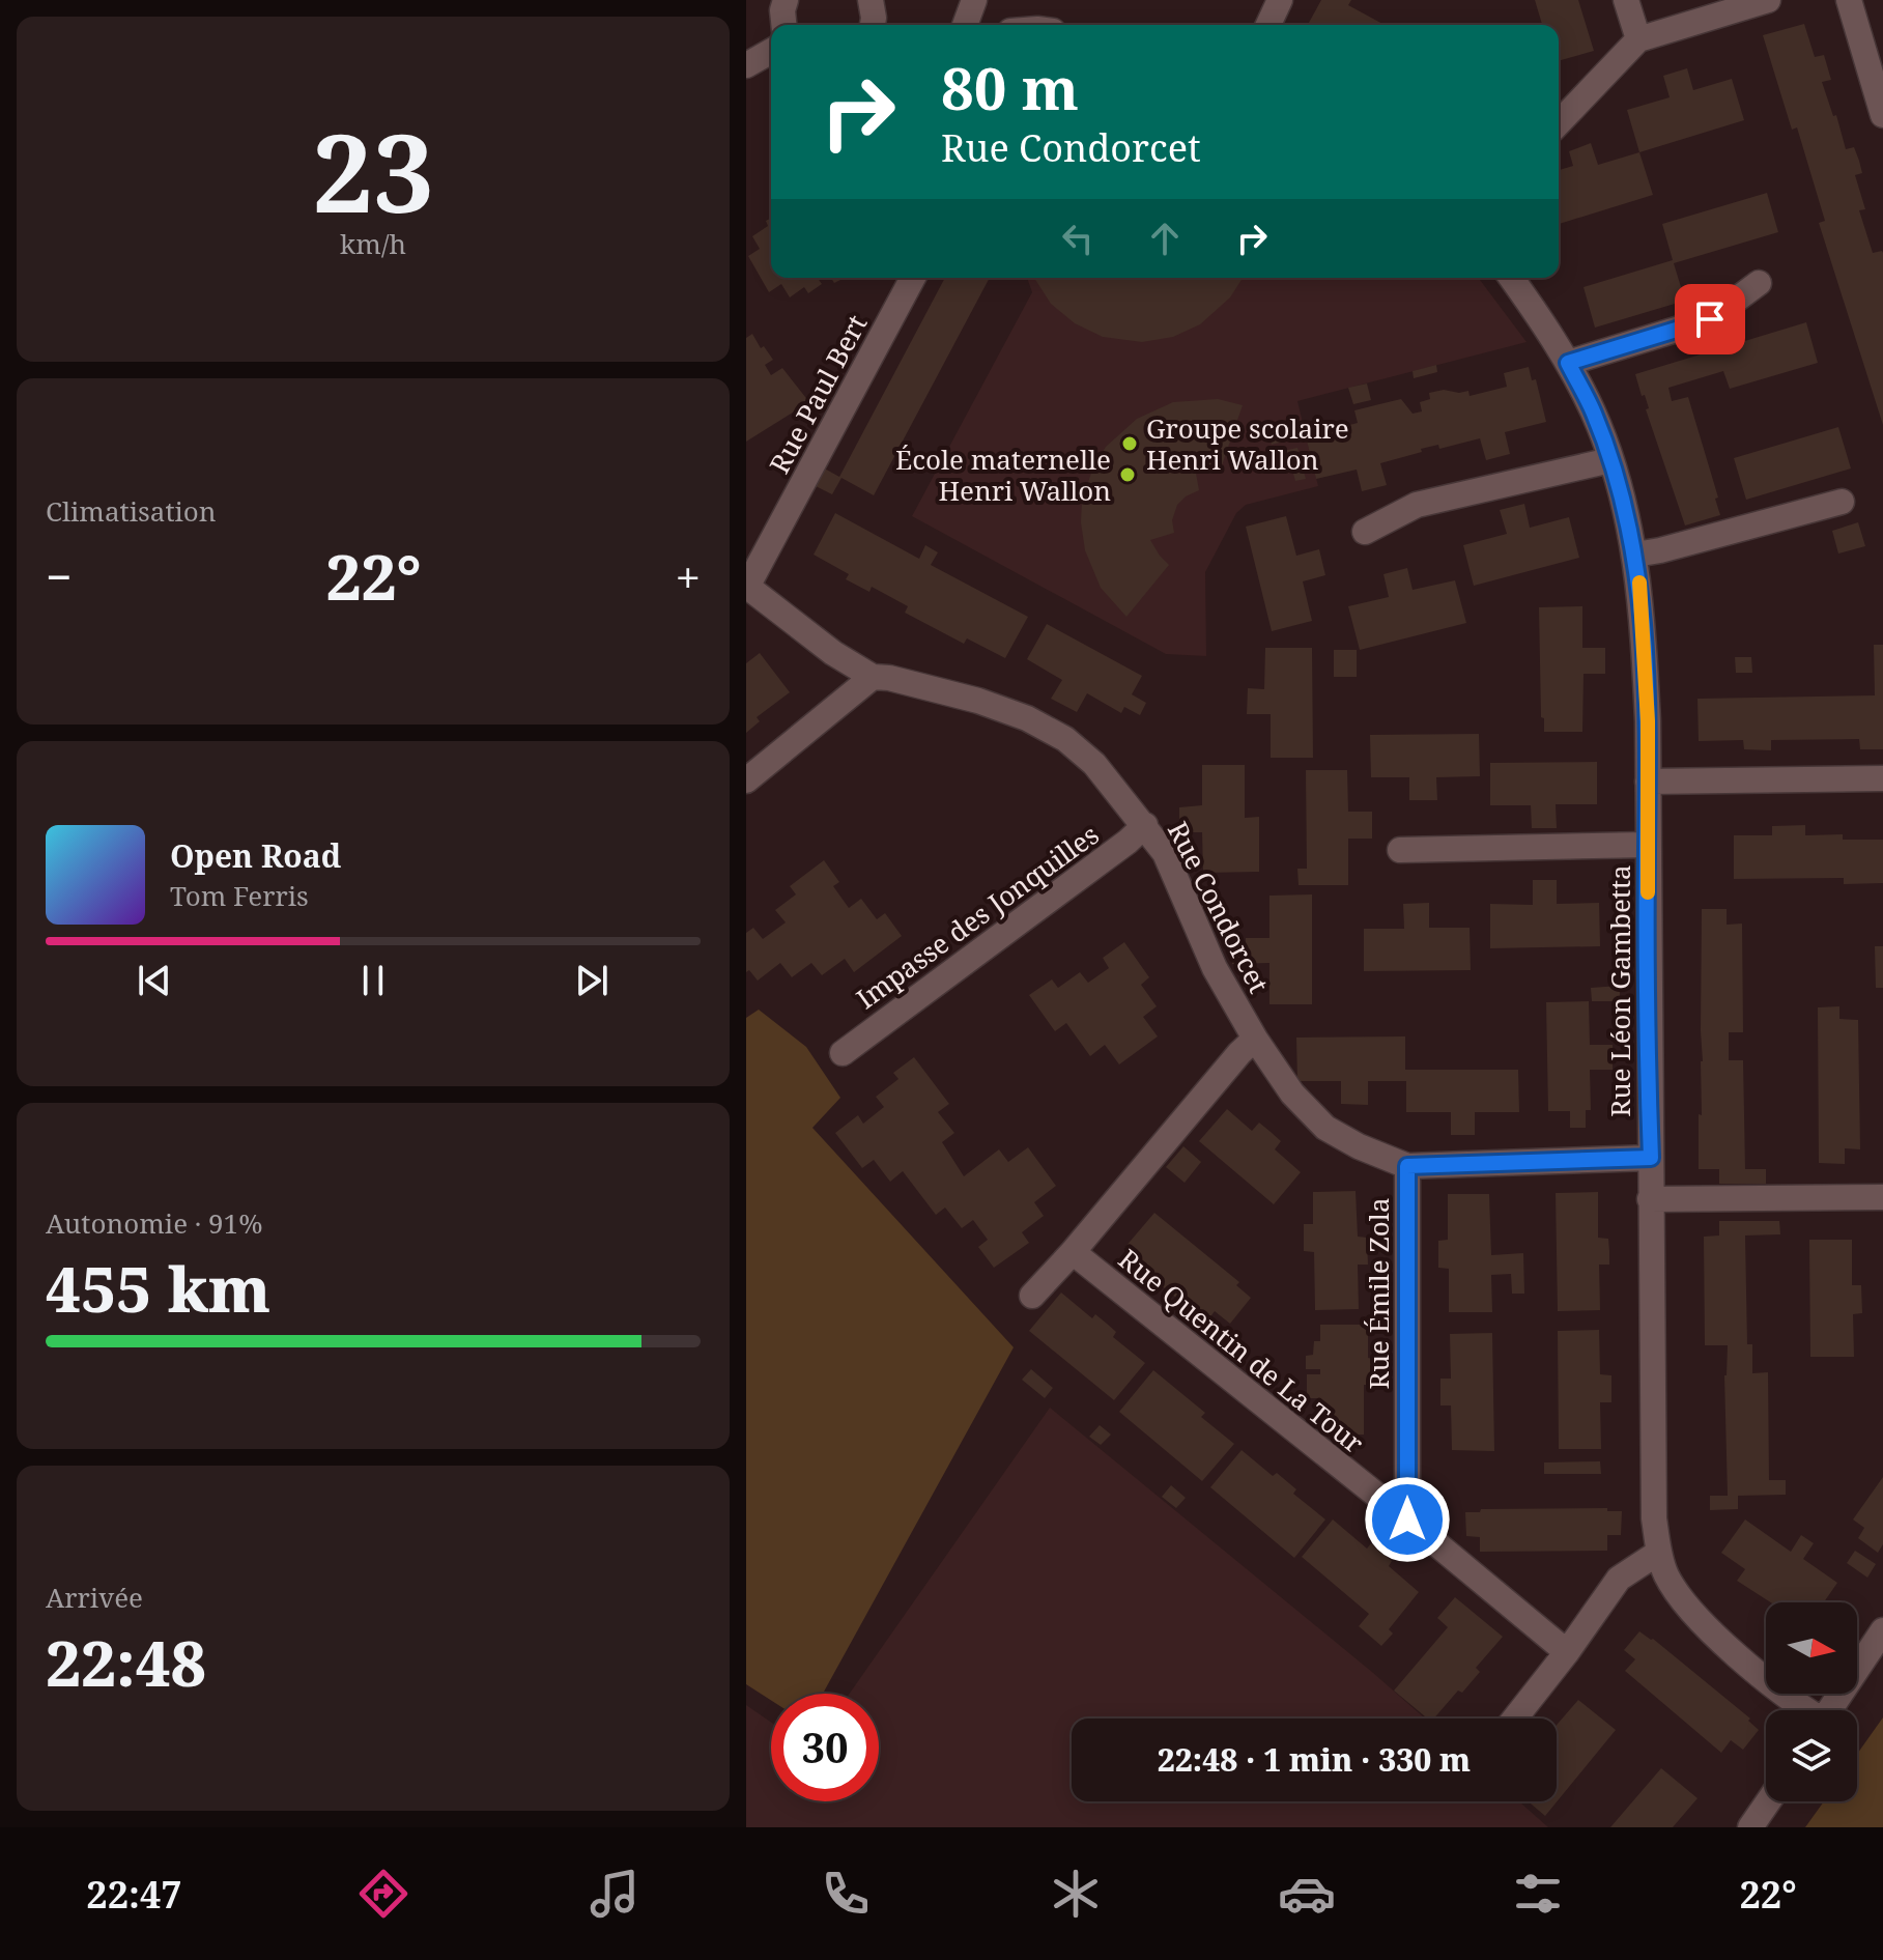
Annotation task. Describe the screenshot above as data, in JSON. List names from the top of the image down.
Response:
{
  "streets": {
    "street": [
      "Rue Paul Bert",
      "Rue Condorcet",
      "Impasse des Jonquilles",
      "Rue Léon Gambetta",
      "Rue Émile Zola",
      "Rue Quentin de La Tour"
    ]
  },
  "crossings": [
    ["Rue Paul Bert", "Rue Condorcet"],
    ["Rue Condorcet", "Impasse des Jonquilles"],
    ["Rue Condorcet", "Rue Léon Gambetta"],
    ["Rue Condorcet", "Rue Émile Zola"],
    ["Rue Émile Zola", "Rue Quentin de La Tour"]
  ],
  "places": ["Groupe scolaire Henri Wallon", "École maternelle Henri Wallon"],
  "north": "right",
  "page": {
    "tile": [
      ["23", "km/h"],
      "Climatisation",
      ["Autonomie · 91%", "455 km"],
      ["Arrivée", "22:48"]
    ],
    "turn": ["80 m", "Rue Condorcet"],
    "heat": ["−", "22°", "+"],
    "song": ["Open Road", "Tom Ferris"],
    "limit": "30",
    "trip": "22:48 · 1 min · 330 m",
    "tabs": ["22:47", "22°"]
  }
}
